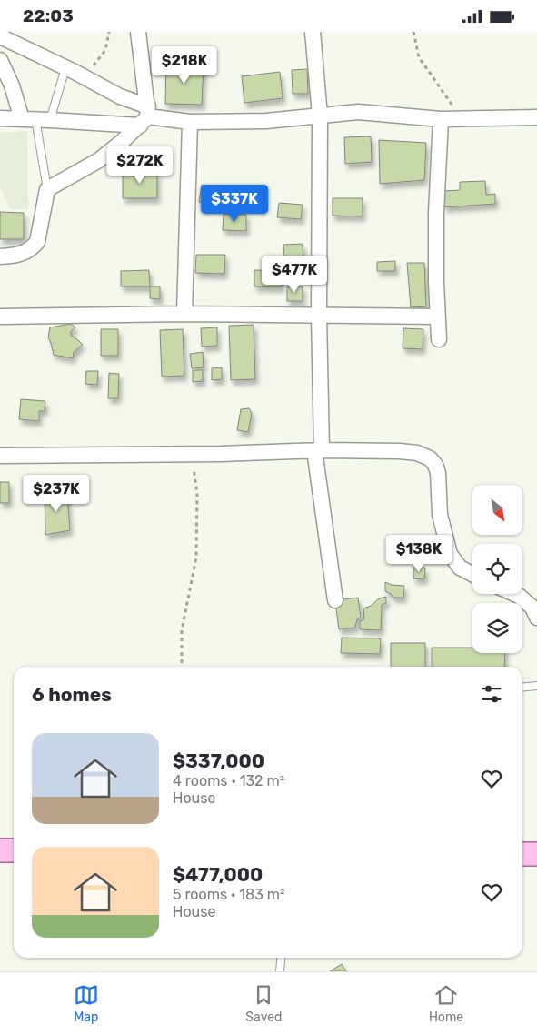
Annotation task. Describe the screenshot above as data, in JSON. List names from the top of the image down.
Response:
{
  "north": "bottom right",
  "page": {
    "status": "22:03",
    "price": [
      "$218K",
      "$272K",
      "$337K",
      "$477K",
      "$237K",
      "$138K"
    ],
    "heading": "6 homes",
    "list": [
      {
        "name": "$337,000",
        "note": "4 rooms · 132 m² · House"
      },
      {
        "name": "$477,000",
        "note": "5 rooms · 183 m² · House"
      }
    ],
    "tabs": ["Map", "Saved", "Home"]
  }
}
